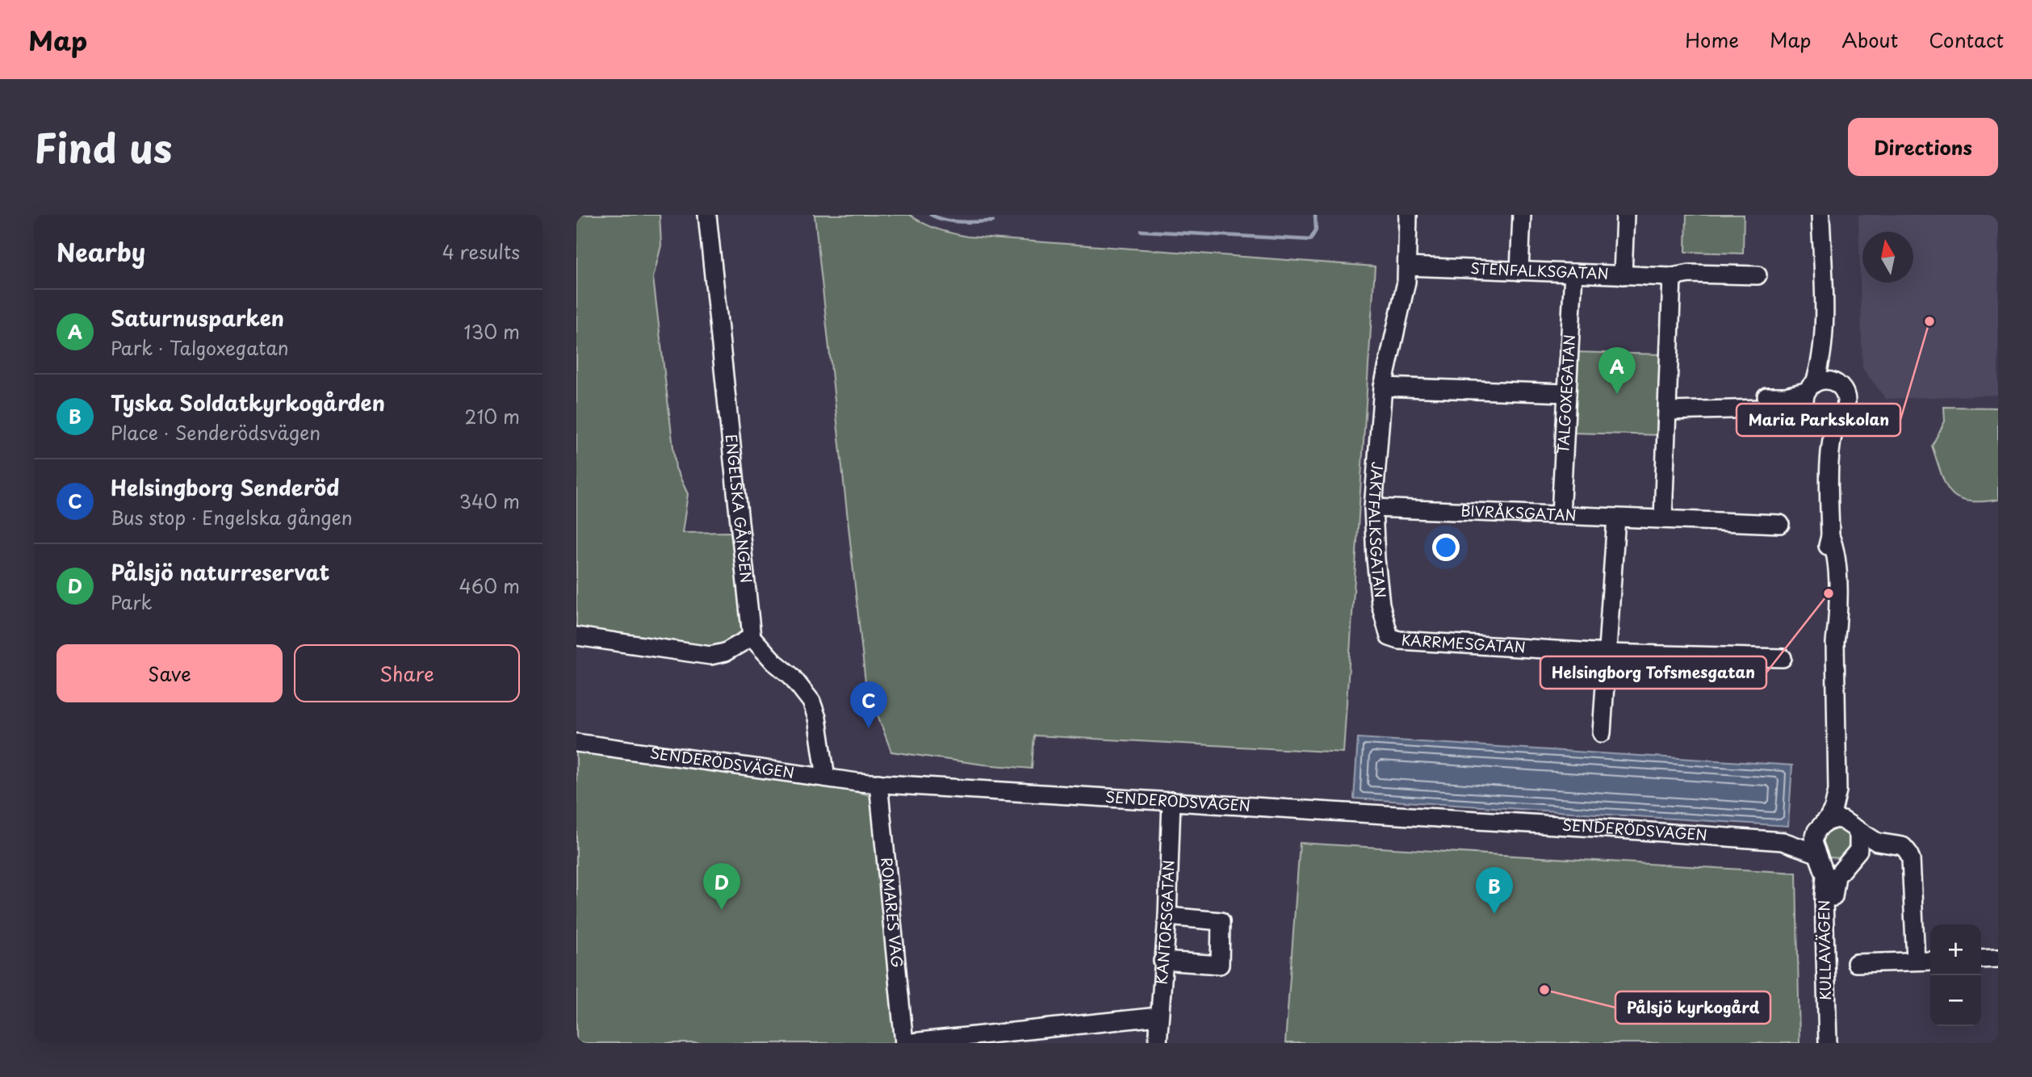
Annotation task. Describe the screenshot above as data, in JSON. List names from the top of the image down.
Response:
{
  "streets": {
    "street": [
      "STENFALKSGATAN",
      "TALGOXEGATAN",
      "ENGELSKA GÅNGEN",
      "BIVRÅKSGATAN",
      "JAKTFALKSGATAN",
      "KÄRRMESGATAN",
      "SENDERÖDSVÄGEN",
      "ROMARES VÄG",
      "KANTORSGATAN",
      "KULLAVÄGEN"
    ]
  },
  "crossings": [
    ["STENFALKSGATAN", "TALGOXEGATAN"],
    ["STENFALKSGATAN", "JAKTFALKSGATAN"],
    ["TALGOXEGATAN", "BIVRÅKSGATAN"],
    ["BIVRÅKSGATAN", "JAKTFALKSGATAN"],
    ["JAKTFALKSGATAN", "KÄRRMESGATAN"],
    ["SENDERÖDSVÄGEN", "ROMARES VÄG"],
    ["SENDERÖDSVÄGEN", "KANTORSGATAN"],
    ["SENDERÖDSVÄGEN", "KULLAVÄGEN"]
  ],
  "places": ["Maria Parkskolan", "Helsingborg Tofsmesgatan", "Pålsjö kyrkogård"],
  "north": "top",
  "page": {
    "header": "Map",
    "nav": [
      "Home",
      "Map",
      "About",
      "Contact"
    ],
    "title": "Find us",
    "buttons": [
      "Directions",
      ["Save", "Share"]
    ],
    "heading": ["Nearby", "4 results"],
    "list": [
      {
        "mark": "A",
        "name": "Saturnusparken",
        "note": "Park · Talgoxegatan",
        "value": "130 m"
      },
      {
        "mark": "B",
        "name": "Tyska Soldatkyrkogården",
        "note": "Place · Senderödsvägen",
        "value": "210 m"
      },
      {
        "mark": "C",
        "name": "Helsingborg Senderöd",
        "note": "Bus stop · Engelska gången",
        "value": "340 m"
      },
      {
        "mark": "D",
        "name": "Pålsjö naturreservat",
        "note": "Park",
        "value": "460 m"
      }
    ],
    "pins": [
      "A",
      "C",
      "D",
      "B"
    ],
    "map_buttons": ["+", "−"]
  }
}
